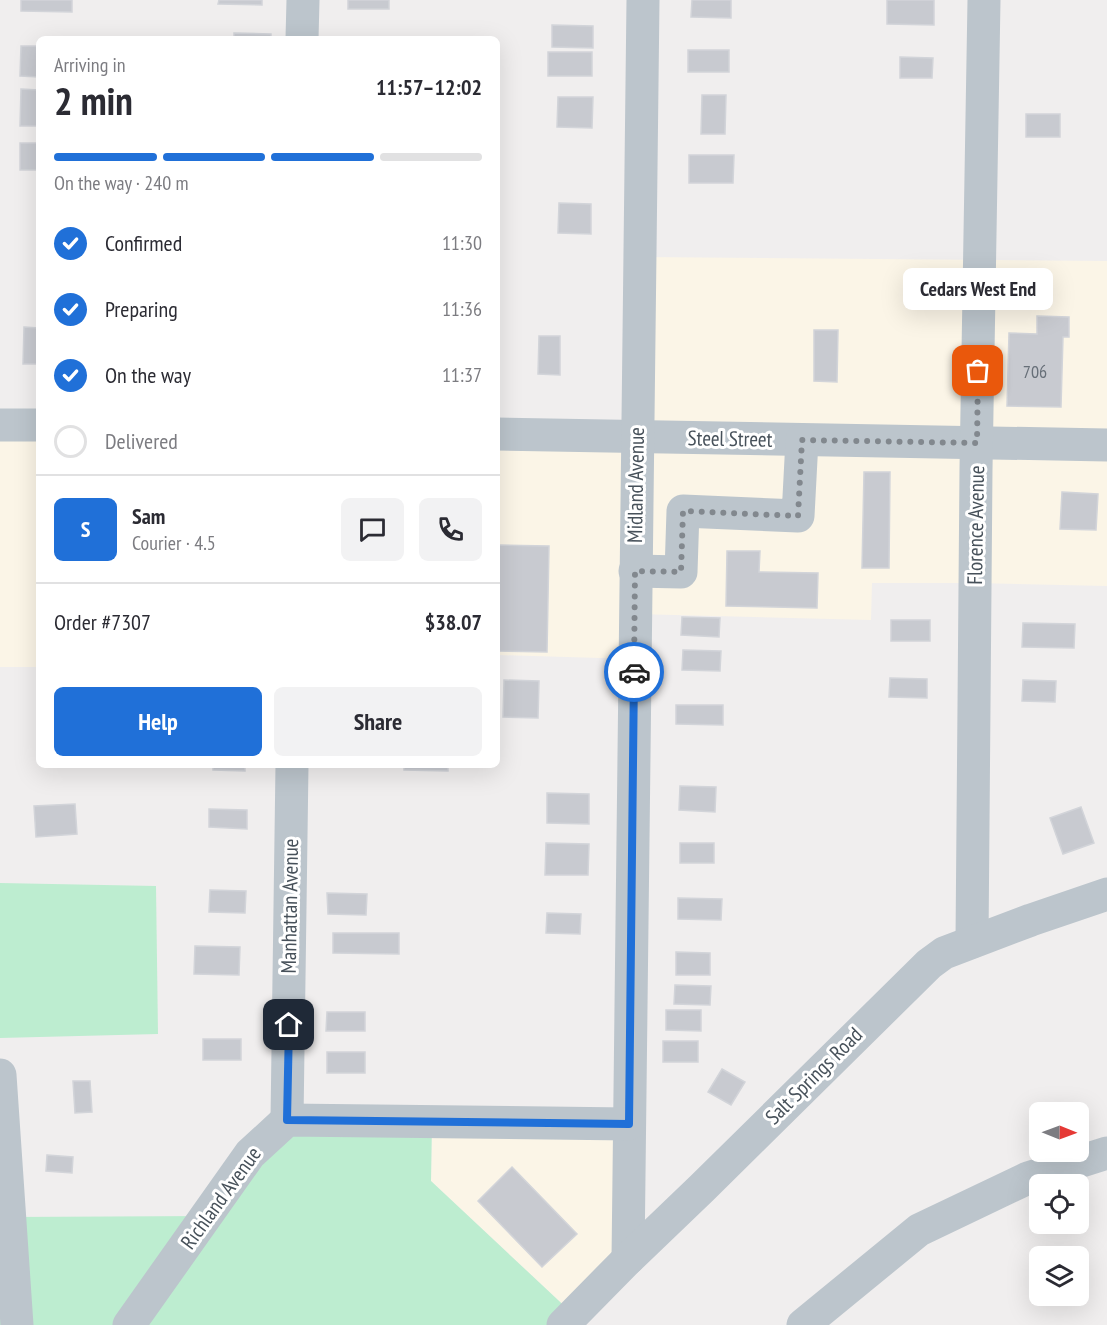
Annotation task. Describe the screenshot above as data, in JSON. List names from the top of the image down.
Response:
{
  "streets": {
    "street": [
      "Steel Street",
      "Midland Avenue",
      "Florence Avenue",
      "Manhattan Avenue",
      "Salt Springs Road",
      "Richland Avenue"
    ]
  },
  "crossings": [
    ["Steel Street", "Midland Avenue"],
    ["Steel Street", "Florence Avenue"],
    ["Midland Avenue", "Salt Springs Road"],
    ["Florence Avenue", "Salt Springs Road"],
    ["Manhattan Avenue", "Richland Avenue"]
  ],
  "places": ["Cedars West End"],
  "house_numbers": ["706"],
  "north": "right",
  "page": {
    "heading": ["2 min", "Arriving in", "11:57–12:02"],
    "panel": [
      "Sam",
      "Courier · 4.5",
      "Order #7307",
      "$38.07"
    ],
    "bar": "On the way · 240 m",
    "list": [
      ["Confirmed", "11:30"],
      ["Preparing", "11:36"],
      ["On the way", "11:37"],
      "Delivered"
    ],
    "bubble": "Cedars West End",
    "round": "S",
    "buttons": ["Help", "Share"]
  }
}
